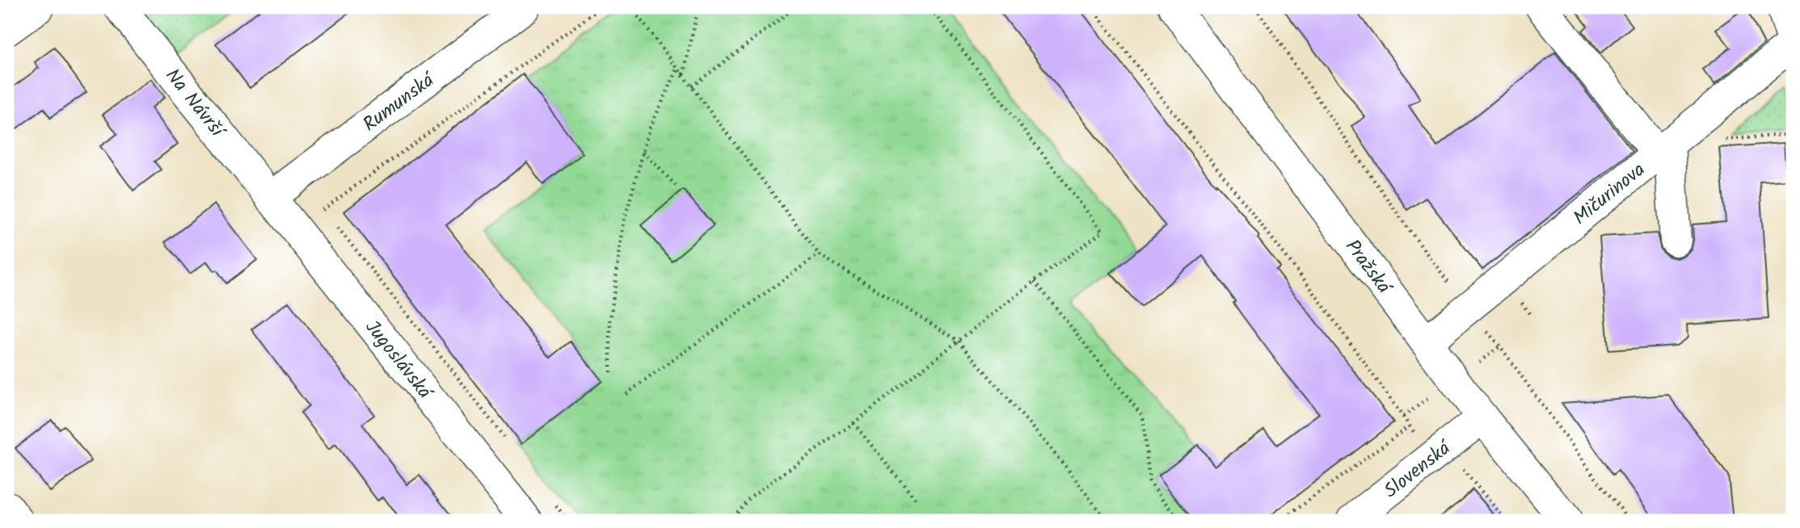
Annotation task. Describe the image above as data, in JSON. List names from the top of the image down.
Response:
{
  "streets": {
    "street": [
      "Na Návrší",
      "Rumunská",
      "Mičurinova",
      "Pražská",
      "Jugoslávská",
      "Slovenská"
    ]
  },
  "crossings": [
    ["Na Návrší", "Rumunská"],
    ["Na Návrší", "Jugoslávská"],
    ["Rumunská", "Jugoslávská"],
    ["Mičurinova", "Pražská"],
    ["Pražská", "Slovenská"]
  ]
}
